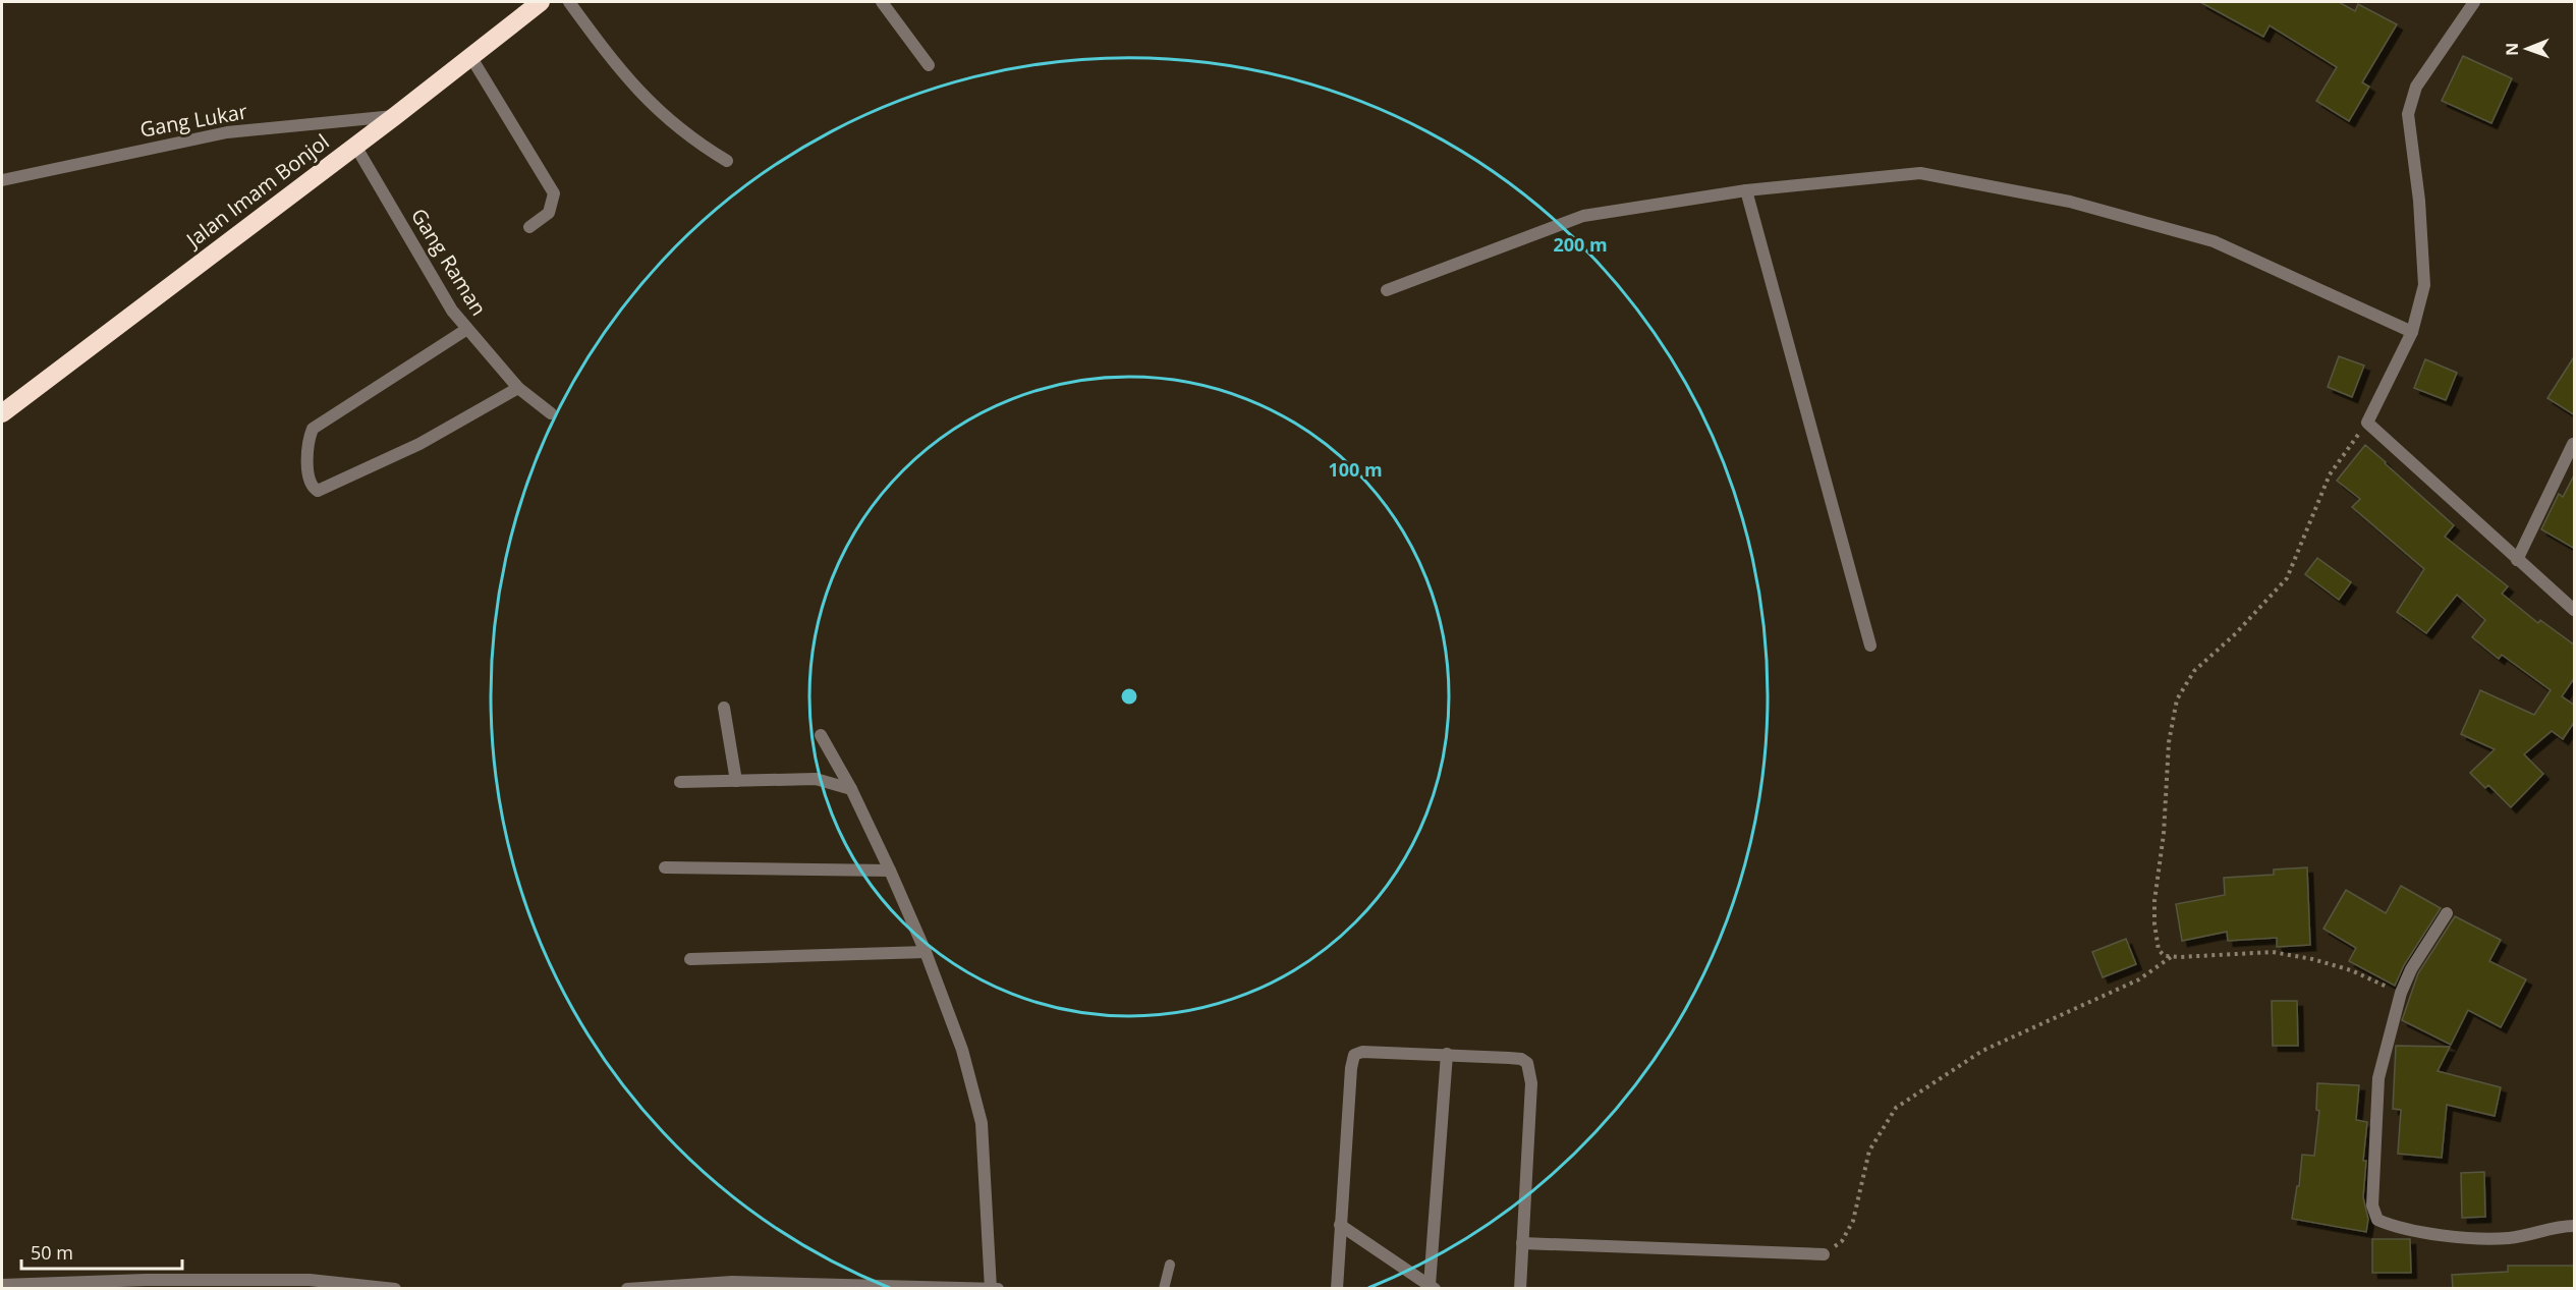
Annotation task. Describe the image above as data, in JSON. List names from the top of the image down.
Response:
{
  "streets": {
    "highway": ["Jalan Imam Bonjol"],
    "street": ["Gang Lukar", "Gang Raman"]
  },
  "crossings": [
    ["Gang Lukar", "Jalan Imam Bonjol"],
    ["Jalan Imam Bonjol", "Gang Raman"]
  ],
  "scale_bar": "50 m",
  "north": "left",
  "rings": ["200 m", "100 m"]
}
